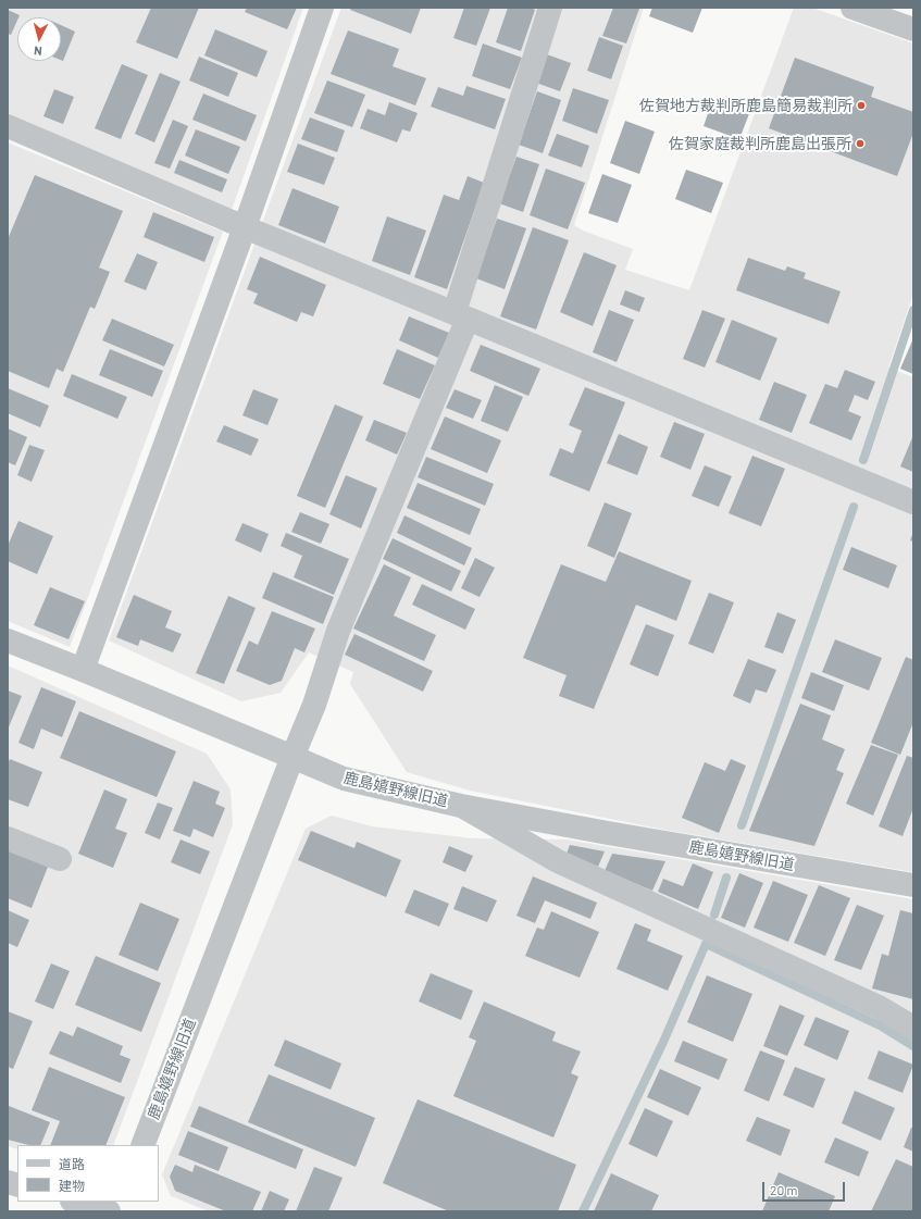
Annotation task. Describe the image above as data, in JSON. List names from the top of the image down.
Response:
{
  "streets": {
    "street": ["鹿島嬉野線旧道"]
  },
  "places": ["佐賀地方裁判所鹿島簡易裁判所", "佐賀家庭裁判所鹿島出張所"],
  "legend": ["道路", "建物"],
  "scale_bar": "20 m",
  "north": "bottom"
}
